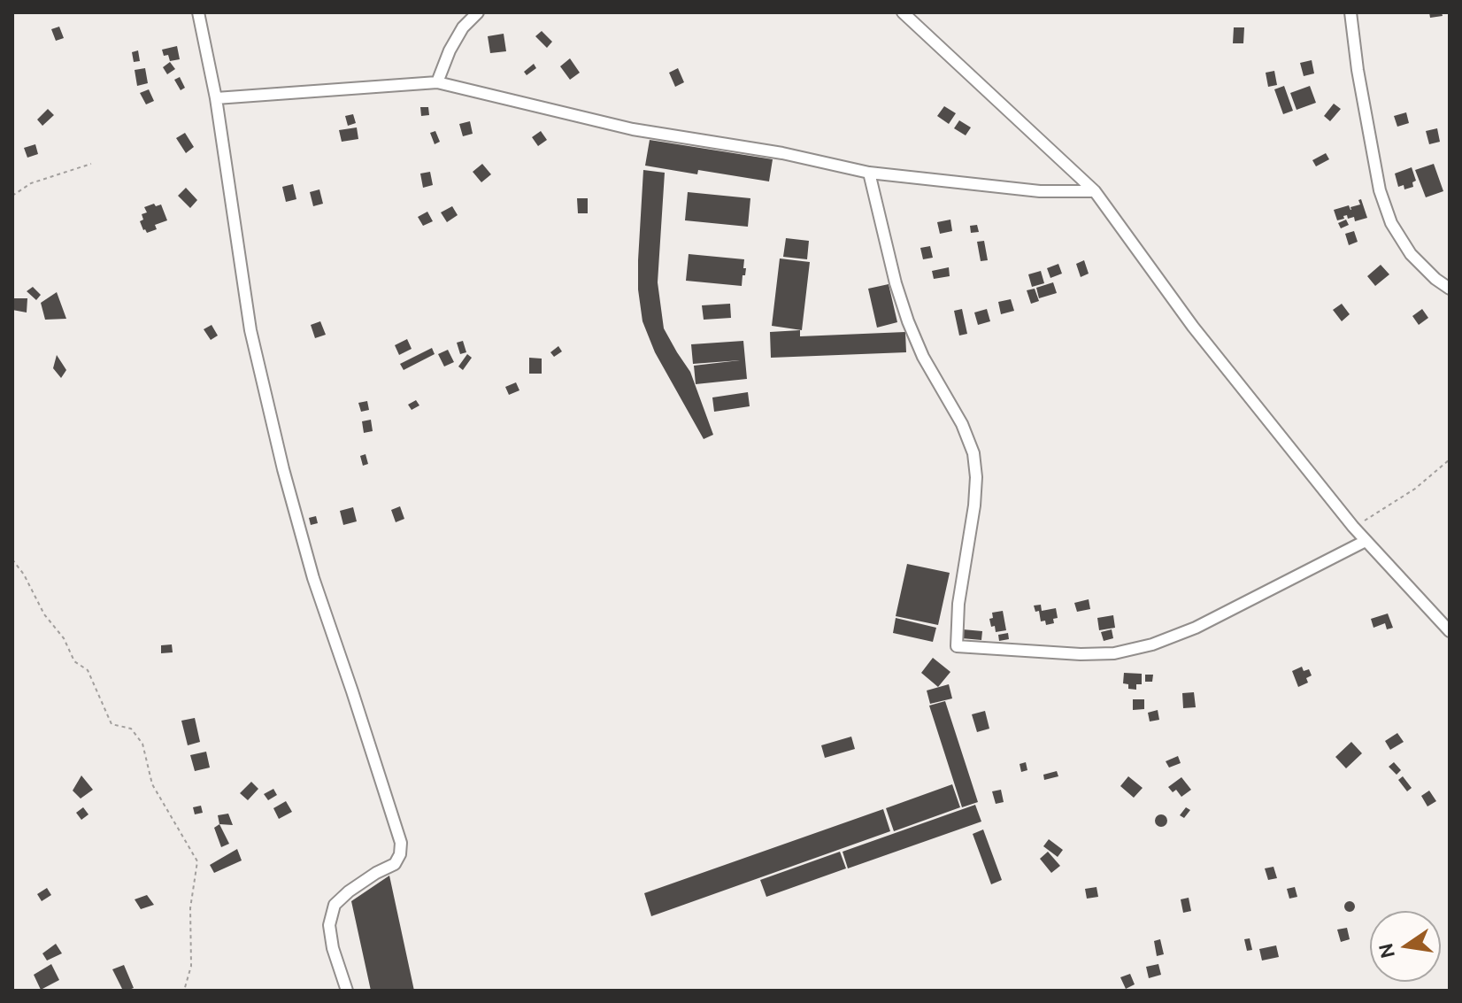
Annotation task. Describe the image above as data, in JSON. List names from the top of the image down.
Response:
{
  "north": "left"
}
